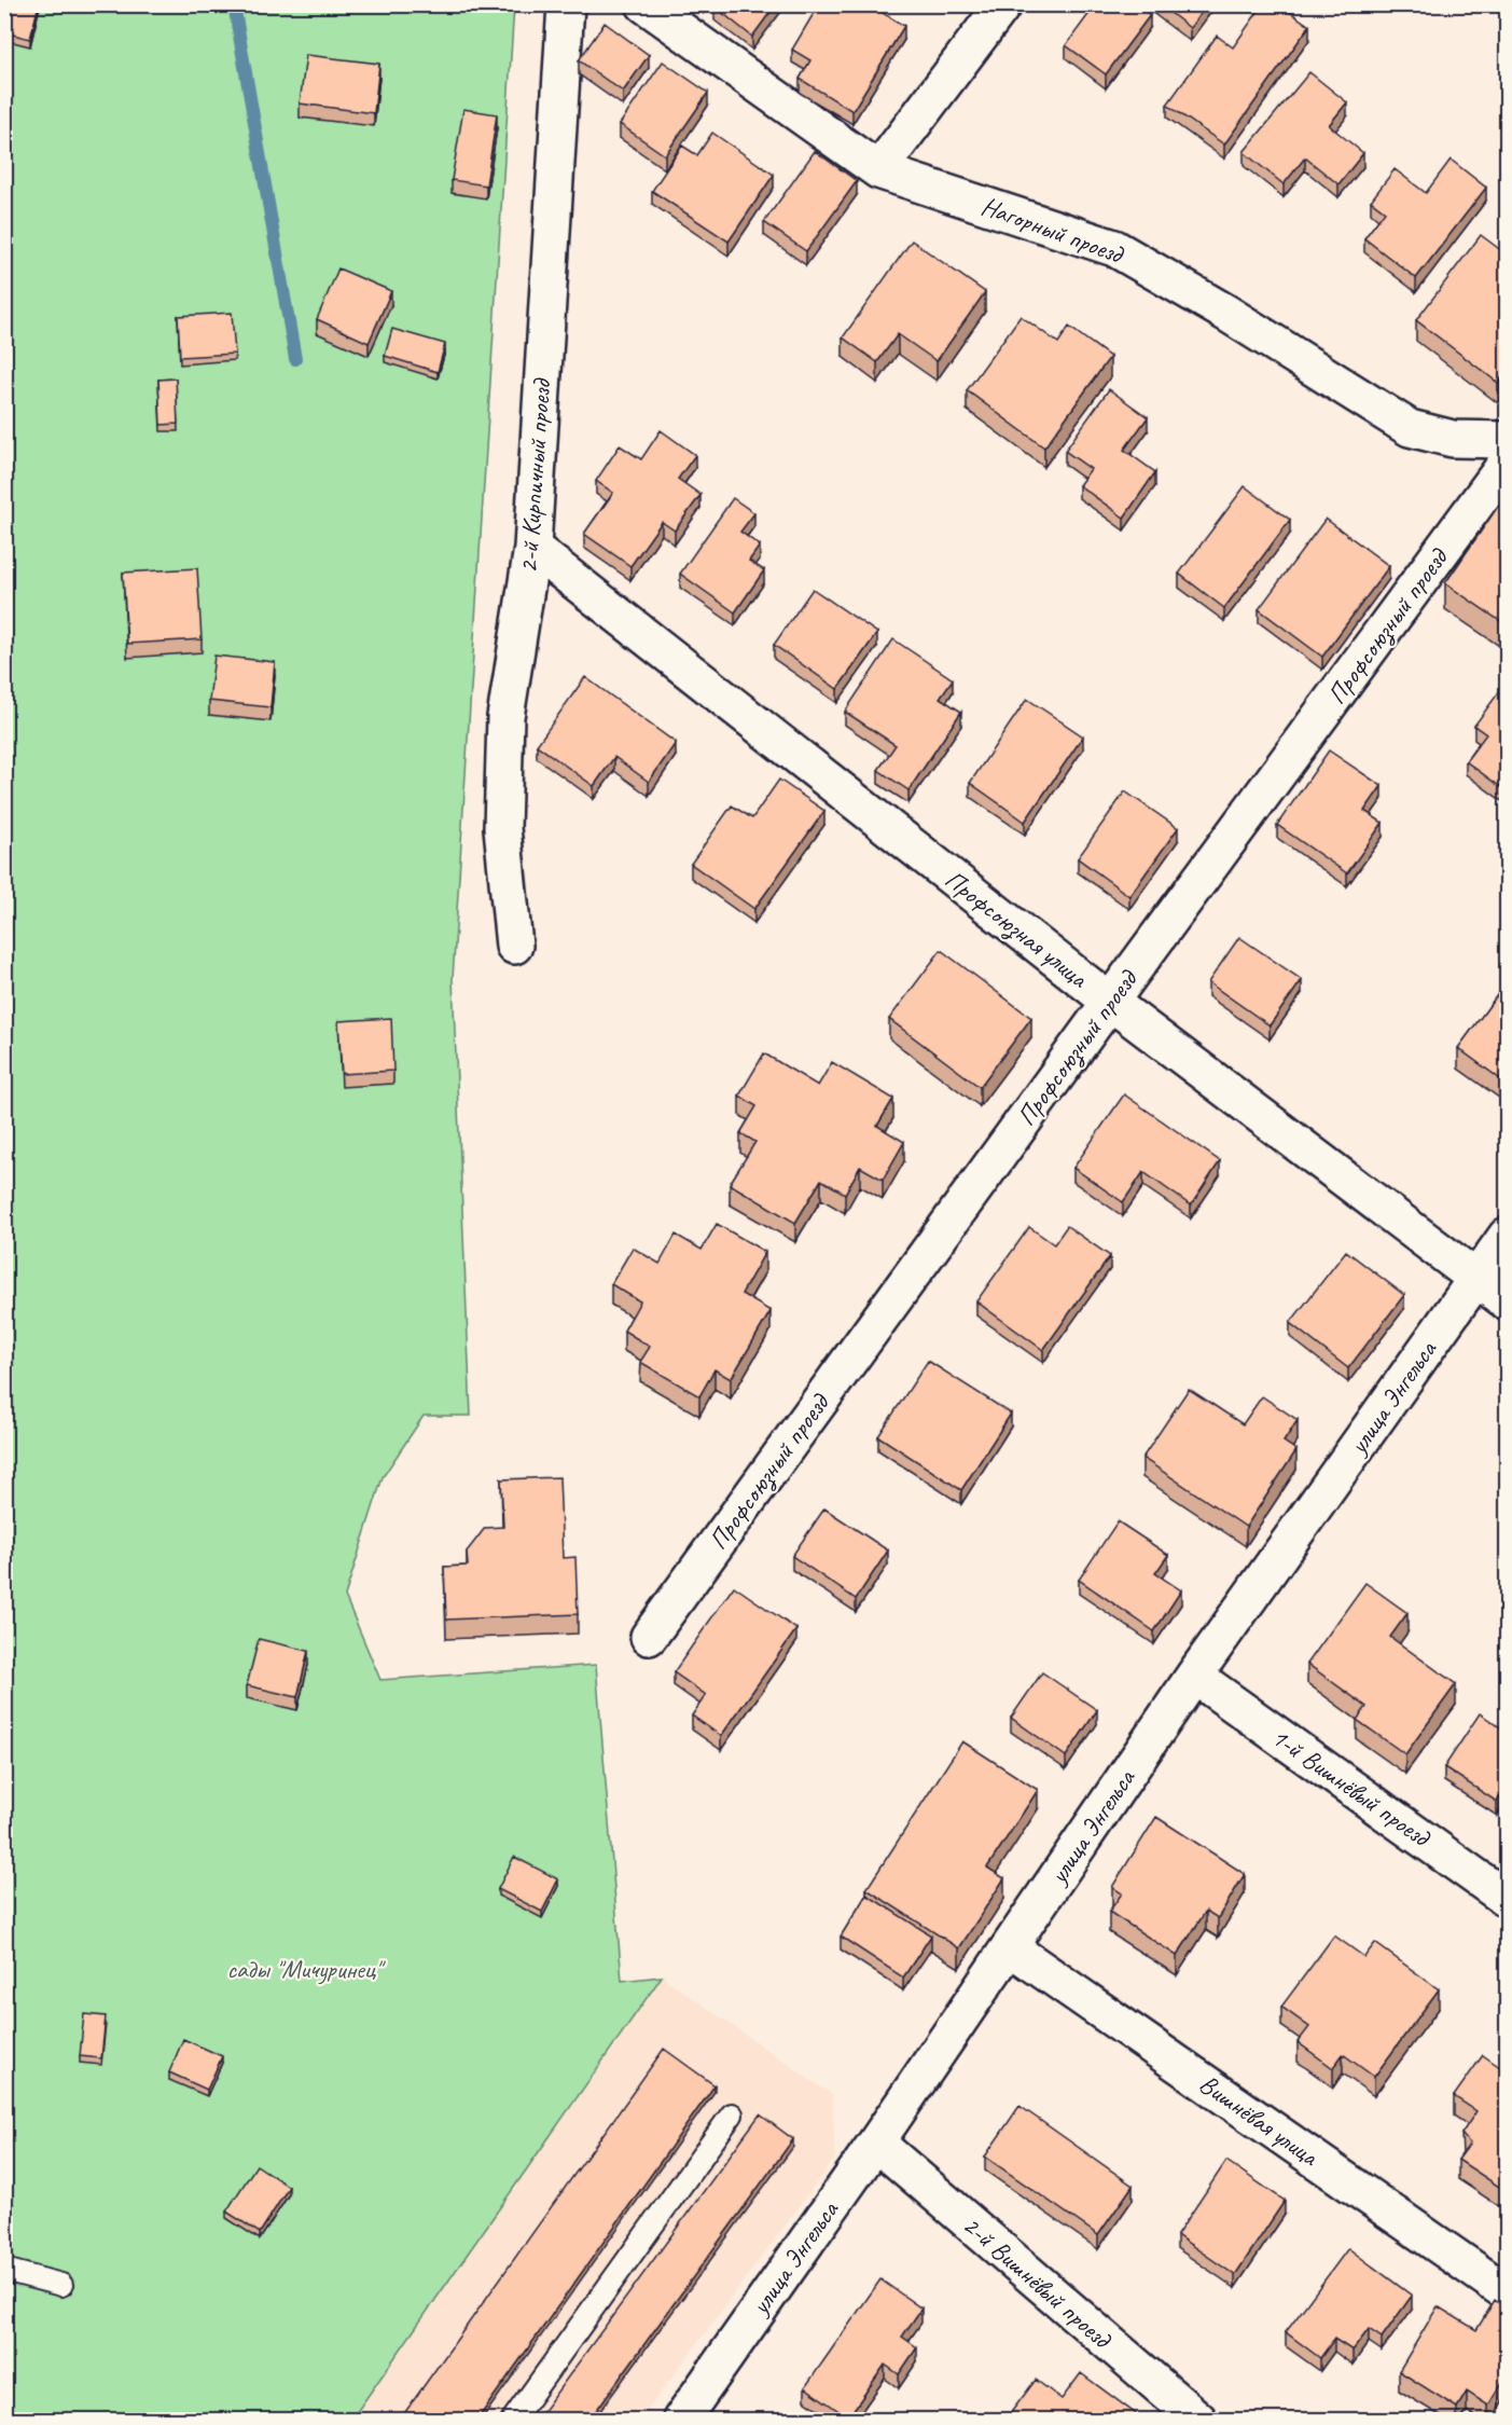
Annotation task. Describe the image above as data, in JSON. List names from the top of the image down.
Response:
{
  "streets": {
    "street": [
      "Нагорный проезд",
      "2-й Кирпичный проезд",
      "Профсоюзный проезд",
      "Профсоюзная улица",
      "улица Энгельса",
      "1-й Вишнёвый проезд",
      "Вишнёвая улица",
      "2-й Вишнёвый проезд"
    ]
  },
  "crossings": [
    ["2-й Кирпичный проезд", "Профсоюзная улица"],
    ["Профсоюзный проезд", "Профсоюзная улица"],
    ["Профсоюзная улица", "улица Энгельса"],
    ["улица Энгельса", "1-й Вишнёвый проезд"],
    ["улица Энгельса", "Вишнёвая улица"],
    ["улица Энгельса", "2-й Вишнёвый проезд"]
  ],
  "parks": ["сады \"Мичуринец\""]
}
